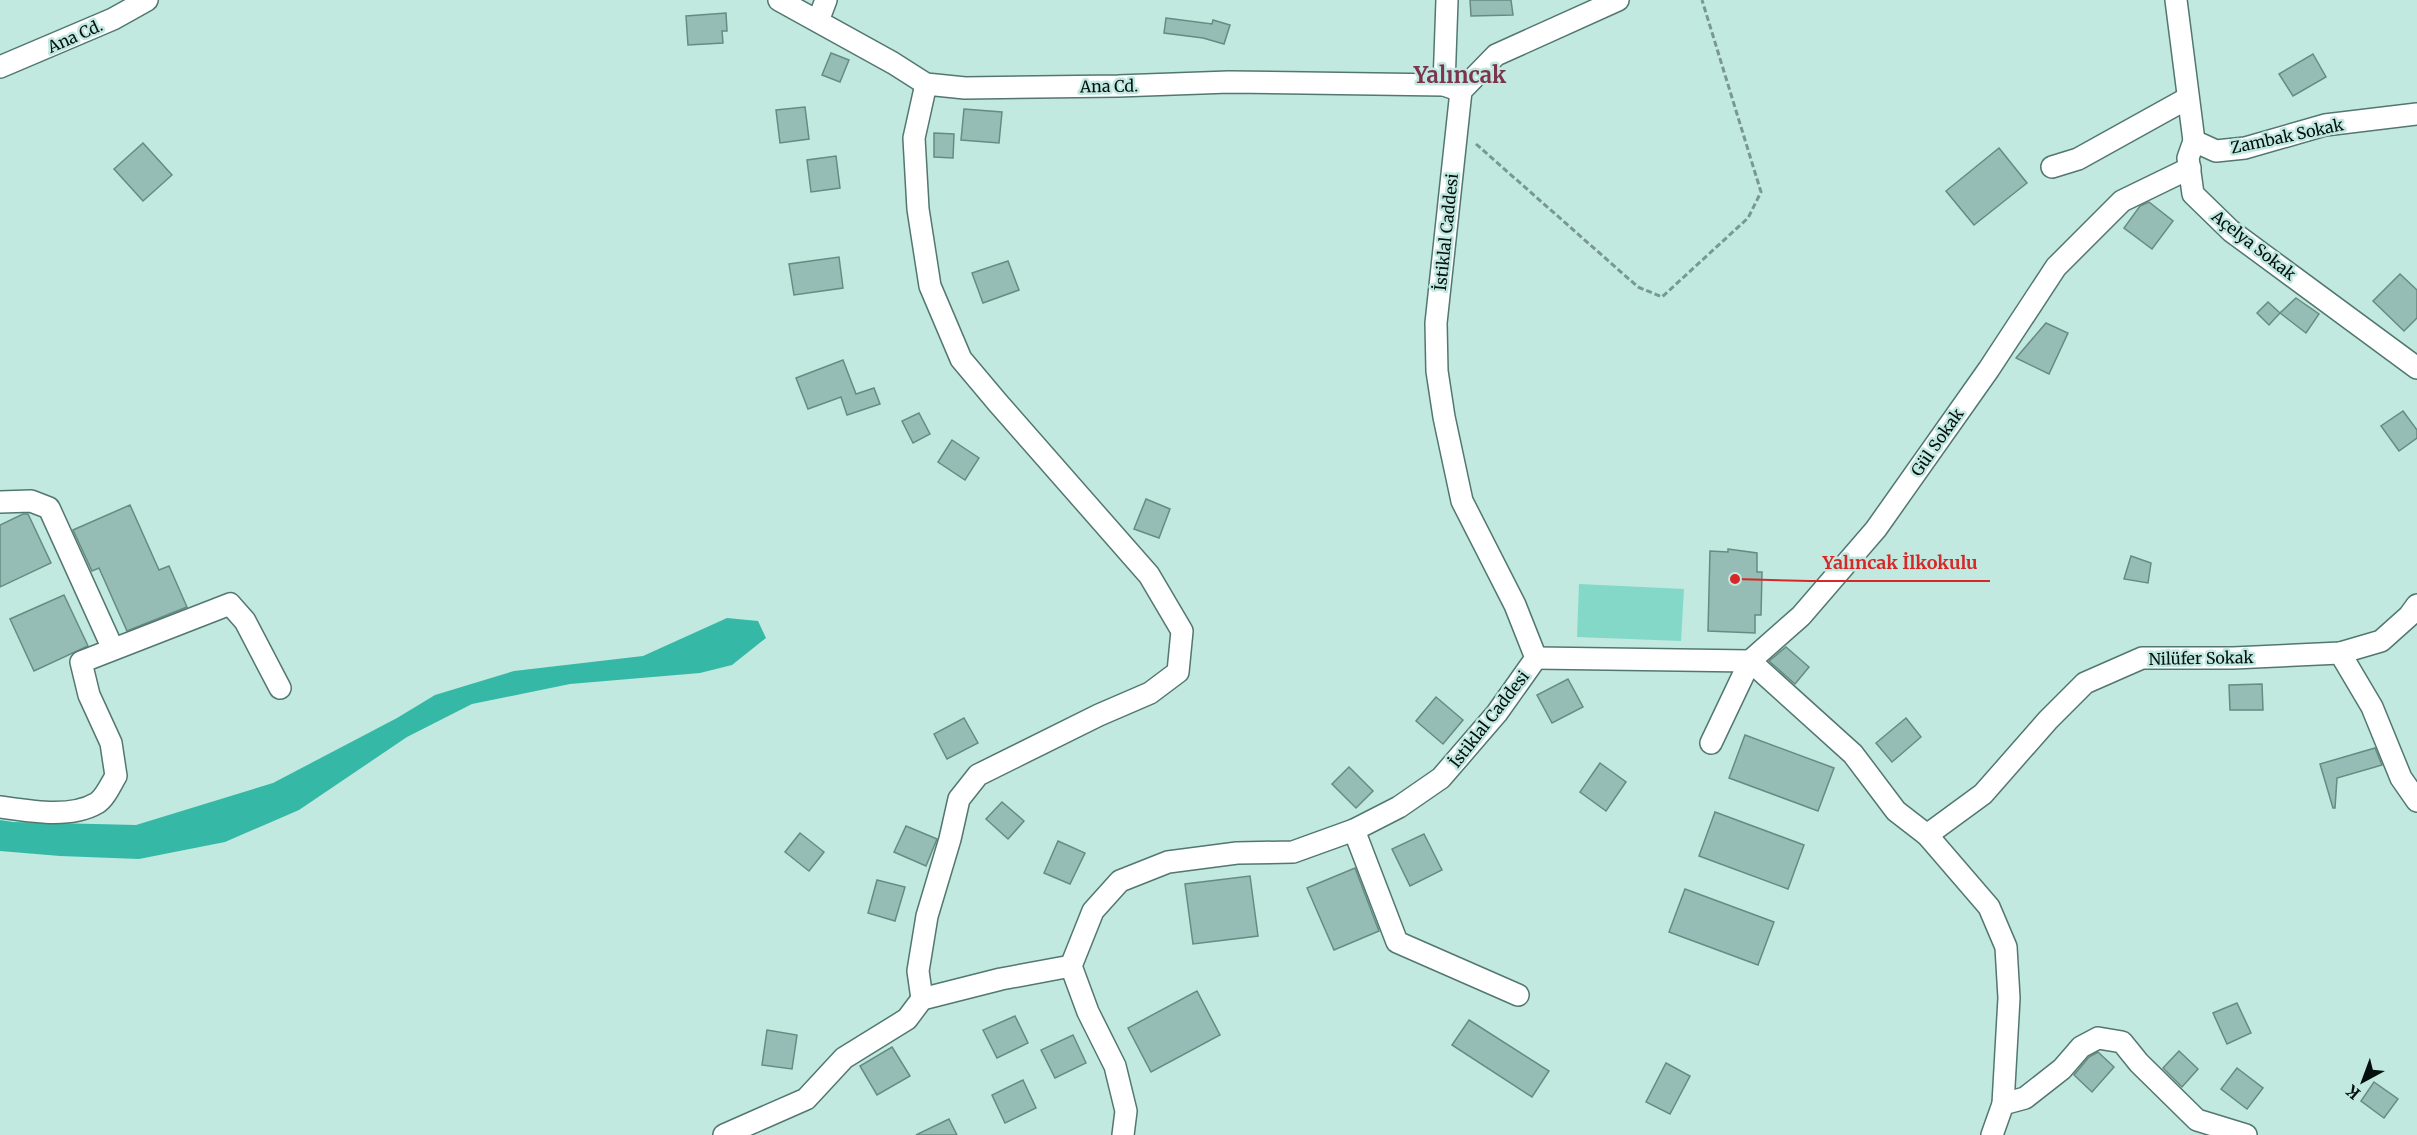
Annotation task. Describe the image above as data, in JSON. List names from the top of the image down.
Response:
{
  "streets": {
    "street": [
      "Ana Cd.",
      "Zambak Sokak",
      "İstiklal Caddesi",
      "Açelya Sokak",
      "Gül Sokak",
      "Nilüfer Sokak"
    ]
  },
  "crossings": [
    ["Ana Cd.", "İstiklal Caddesi"],
    ["Zambak Sokak", "Açelya Sokak"],
    ["Açelya Sokak", "Gül Sokak"]
  ],
  "districts": ["Yalıncak"],
  "places": ["Yalıncak İlkokulu"],
  "north": "bottom left"
}
